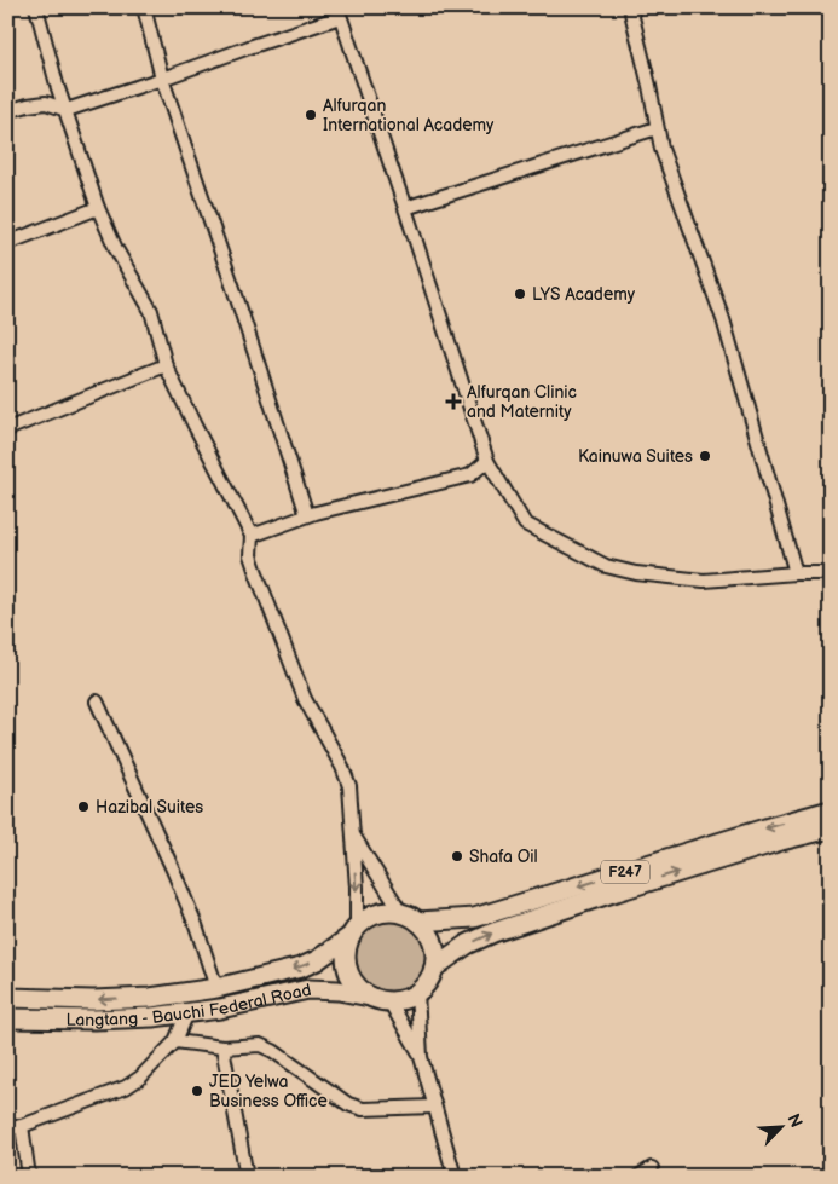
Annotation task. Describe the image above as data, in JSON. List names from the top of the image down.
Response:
{
  "streets": {
    "main road": ["F247", "Langtang - Bauchi Federal Road"]
  },
  "crossings": [
    ["F247", "Langtang - Bauchi Federal Road"]
  ],
  "places": {
    "other": [
      "Alfurqan International Academy",
      "LYS Academy",
      "Kainuwa Suites",
      "Hazibal Suites",
      "Shafa Oil",
      "JED Yelwa Business Office"
    ],
    "health": ["Alfurqan Clinic and Maternity"]
  },
  "north": "top right"
}
